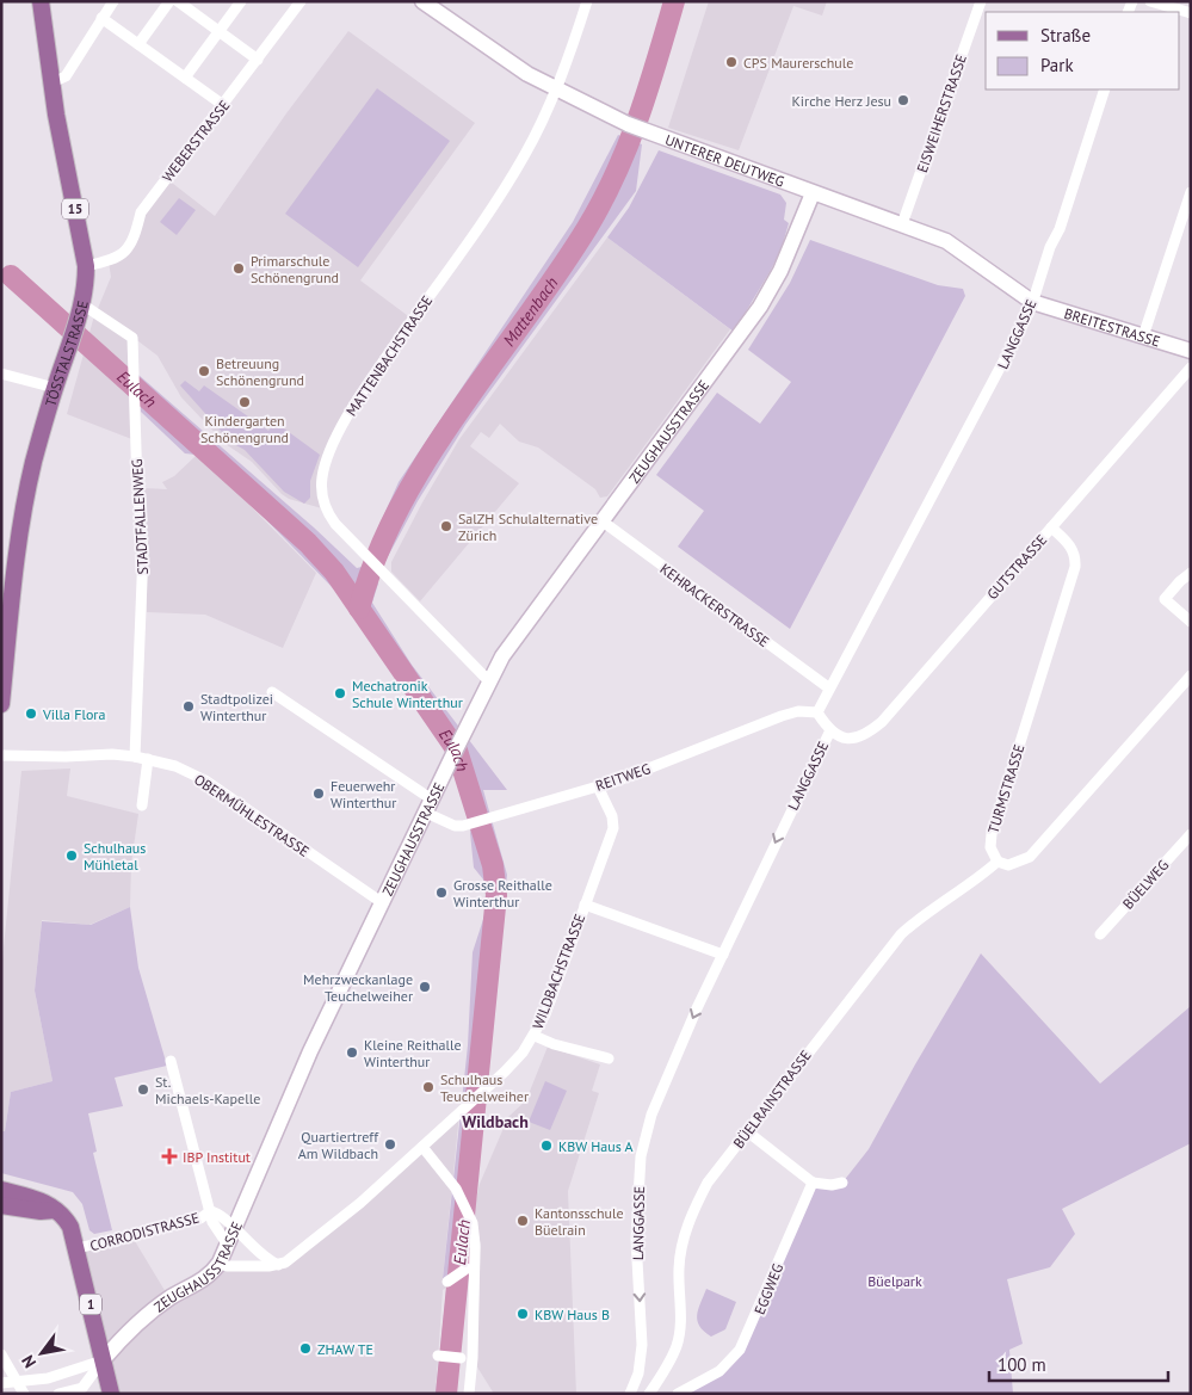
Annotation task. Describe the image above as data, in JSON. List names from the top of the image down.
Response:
{
  "streets": {
    "main road": ["15", "TÖSSTALSTRASSE", "1"],
    "street": [
      "EISWEIHERSTRASSE",
      "WEBERSTRASSE",
      "UNTERER DEUTWEG",
      "BREITESTRASSE",
      "LANGGASSE",
      "MATTENBACHSTRASSE",
      "ZEUGHAUSSTRASSE",
      "STADTFALLENWEG",
      "GUTSTRASSE",
      "KEHRACKERSTRASSE",
      "REITWEG",
      "TURMSTRASSE",
      "OBERMÜHLESTRASSE",
      "BÜELWEG",
      "WILDBACHSTRASSE",
      "BÜELRAINSTRASSE",
      "CORRODISTRASSE",
      "EGGWEG"
    ]
  },
  "crossings": [
    ["EISWEIHERSTRASSE", "UNTERER DEUTWEG"],
    ["WEBERSTRASSE", "TÖSSTALSTRASSE"],
    ["UNTERER DEUTWEG", "BREITESTRASSE"],
    ["UNTERER DEUTWEG", "LANGGASSE"],
    ["UNTERER DEUTWEG", "MATTENBACHSTRASSE"],
    ["UNTERER DEUTWEG", "ZEUGHAUSSTRASSE"],
    ["BREITESTRASSE", "LANGGASSE"],
    ["LANGGASSE", "GUTSTRASSE"],
    ["LANGGASSE", "KEHRACKERSTRASSE"],
    ["LANGGASSE", "REITWEG"],
    ["TÖSSTALSTRASSE", "STADTFALLENWEG"],
    ["MATTENBACHSTRASSE", "ZEUGHAUSSTRASSE"],
    ["ZEUGHAUSSTRASSE", "KEHRACKERSTRASSE"],
    ["ZEUGHAUSSTRASSE", "REITWEG"],
    ["ZEUGHAUSSTRASSE", "OBERMÜHLESTRASSE"],
    ["ZEUGHAUSSTRASSE", "1"],
    ["STADTFALLENWEG", "OBERMÜHLESTRASSE"],
    ["GUTSTRASSE", "TURMSTRASSE"],
    ["REITWEG", "WILDBACHSTRASSE"],
    ["TURMSTRASSE", "BÜELRAINSTRASSE"],
    ["CORRODISTRASSE", "1"]
  ],
  "one_way": ["LANGGASSE"],
  "districts": ["Wildbach"],
  "water": ["Mattenbach", "Eulach"],
  "parks": ["Büelpark"],
  "places": {
    "other": [
      "CPS Maurerschule",
      "Kirche Herz Jesu",
      "Primarschule Schönengrund",
      "Betreuung Schönengrund",
      "Kindergarten Schönengrund",
      "SalZH Schulalternative Zürich",
      "Mechatronik Schule Winterthur",
      "Stadtpolizei Winterthur",
      "Villa Flora",
      "Feuerwehr Winterthur",
      "Schulhaus Mühletal",
      "Grosse Reithalle Winterthur",
      "Mehrzweckanlage Teuchelweiher",
      "Kleine Reithalle Winterthur",
      "Schulhaus Teuchelweiher",
      "St. Michaels-Kapelle",
      "Quartiertreff Am Wildbach",
      "KBW Haus A",
      "Kantonsschule Büelrain",
      "KBW Haus B",
      "ZHAW TE"
    ],
    "health": ["IBP Institut"]
  },
  "legend": ["Straße", "Park"],
  "scale_bar": "100 m",
  "north": "bottom left"
}
